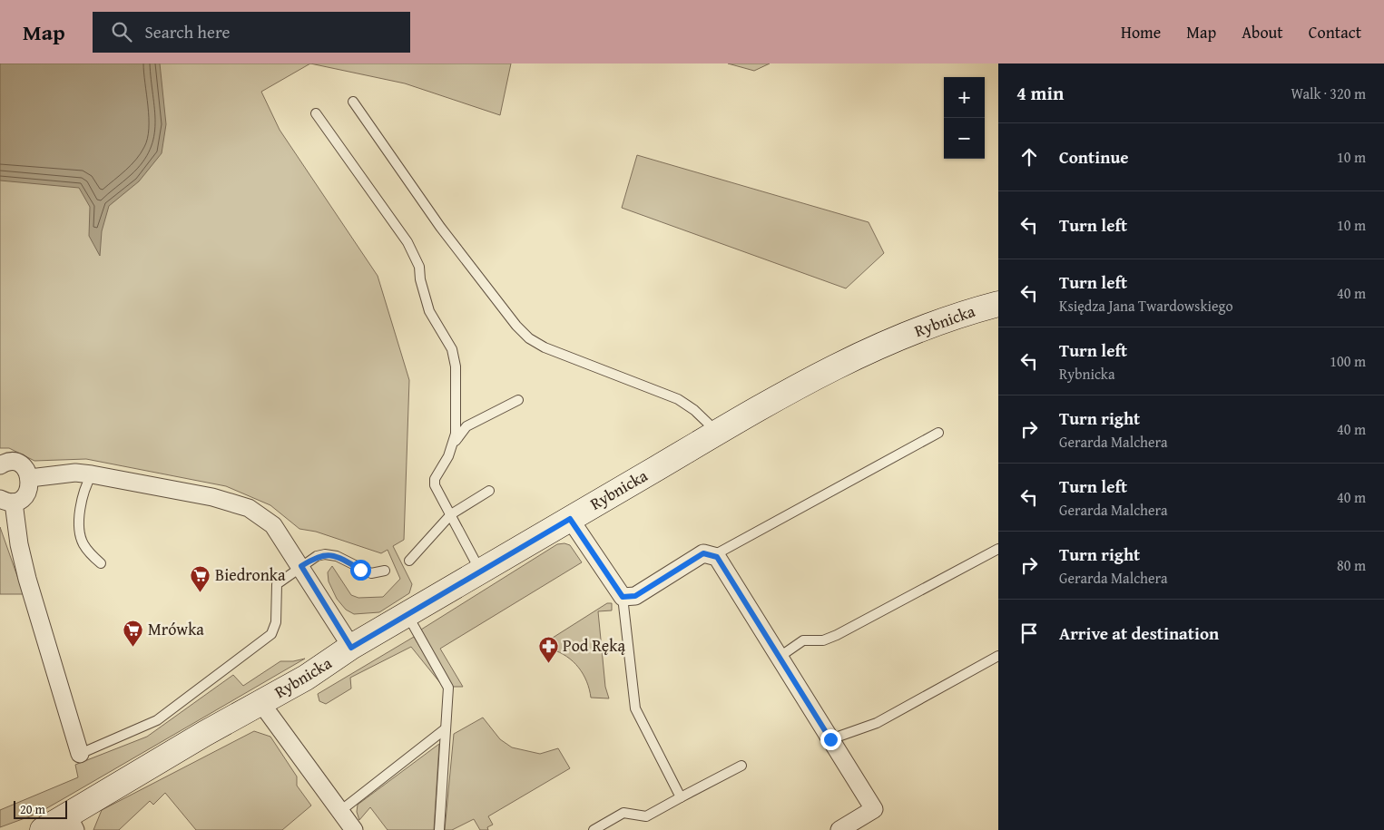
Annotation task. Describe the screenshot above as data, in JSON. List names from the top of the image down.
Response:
{
  "streets": {
    "street": ["Rybnicka"]
  },
  "places": {
    "supermarket": ["Biedronka", "Mrówka"],
    "pharmacy": ["Pod Ręką"]
  },
  "scale_bar": "20 m",
  "page": {
    "header": "Map",
    "search": "Search here",
    "nav": [
      "Home",
      "Map",
      "About",
      "Contact"
    ],
    "heading": ["4 min", "Walk · 320 m"],
    "map_buttons": ["+", "−"],
    "list": [
      ["Continue", "10 m"],
      ["Turn left", "10 m"],
      ["Turn left", "Księdza Jana Twardowskiego", "40 m"],
      ["Turn left", "Rybnicka", "100 m"],
      ["Turn right", "Gerarda Malchera", "40 m"],
      ["Turn left", "Gerarda Malchera", "40 m"],
      ["Turn right", "Gerarda Malchera", "80 m"],
      "Arrive at destination"
    ],
    "scale": "20 m"
  }
}
